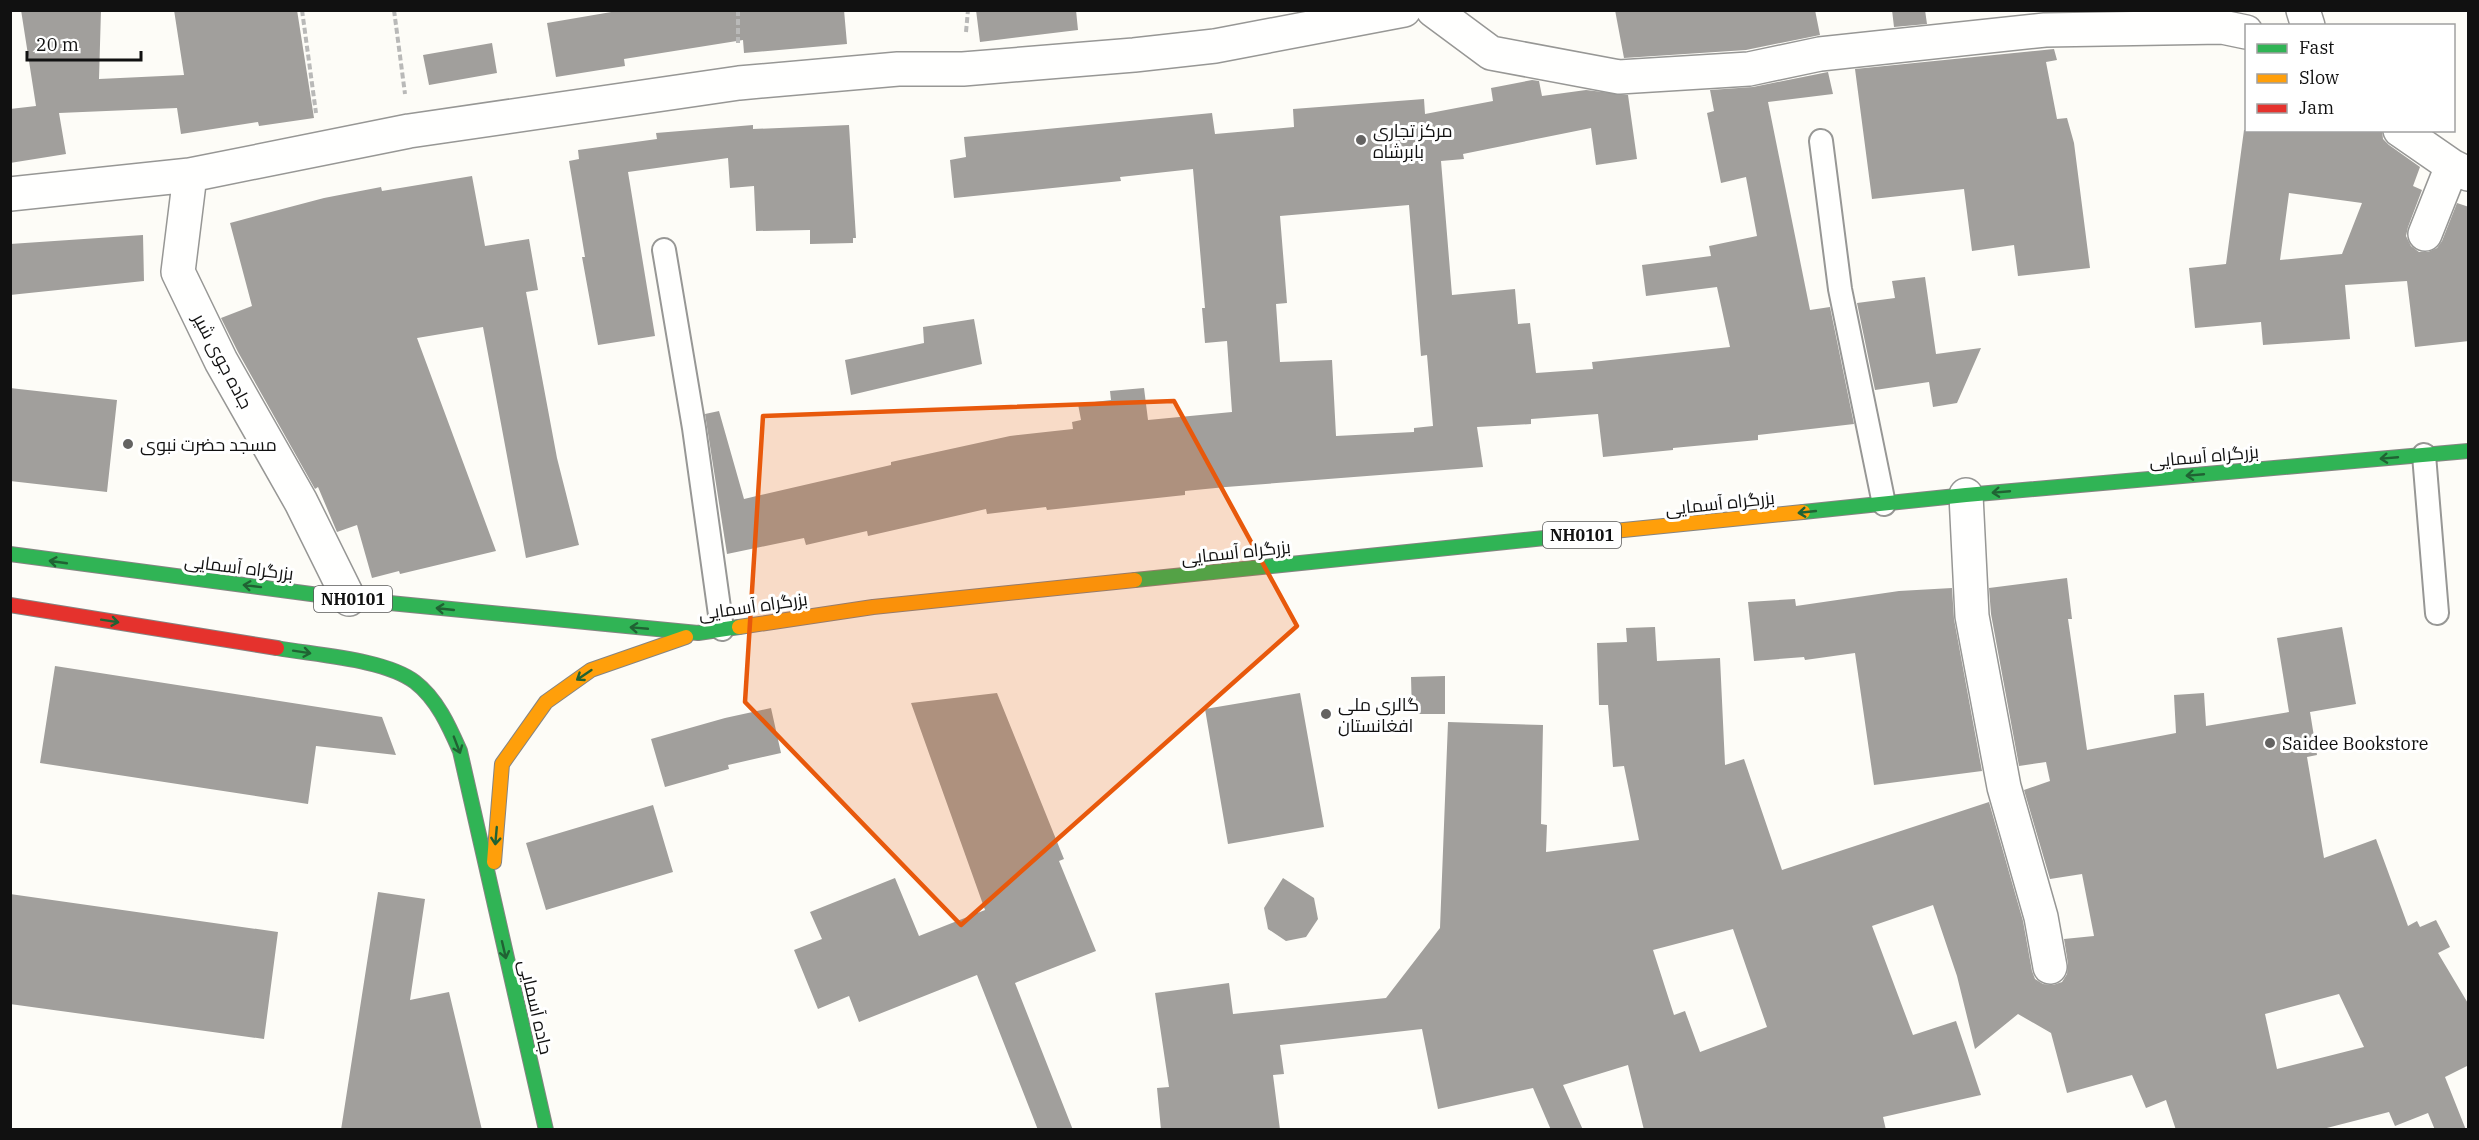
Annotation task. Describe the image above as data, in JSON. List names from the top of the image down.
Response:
{
  "streets": {
    "highway": ["بزرگراه آسمایی", "NH0101", "جاده آسمایی"],
    "street": ["جاده جوی شیر"]
  },
  "crossings": [
    ["جاده جوی شیر", "بزرگراه آسمایی"]
  ],
  "one_way": ["بزرگراه آسمایی", "جاده آسمایی"],
  "places": [
    "مرکز تجاری بابرشاه",
    "مسجد حضرت نبوی",
    "گالری ملی افغانستان",
    "Saidee Bookstore"
  ],
  "legend": ["Fast", "Slow", "Jam"],
  "scale_bar": "20 m"
}
